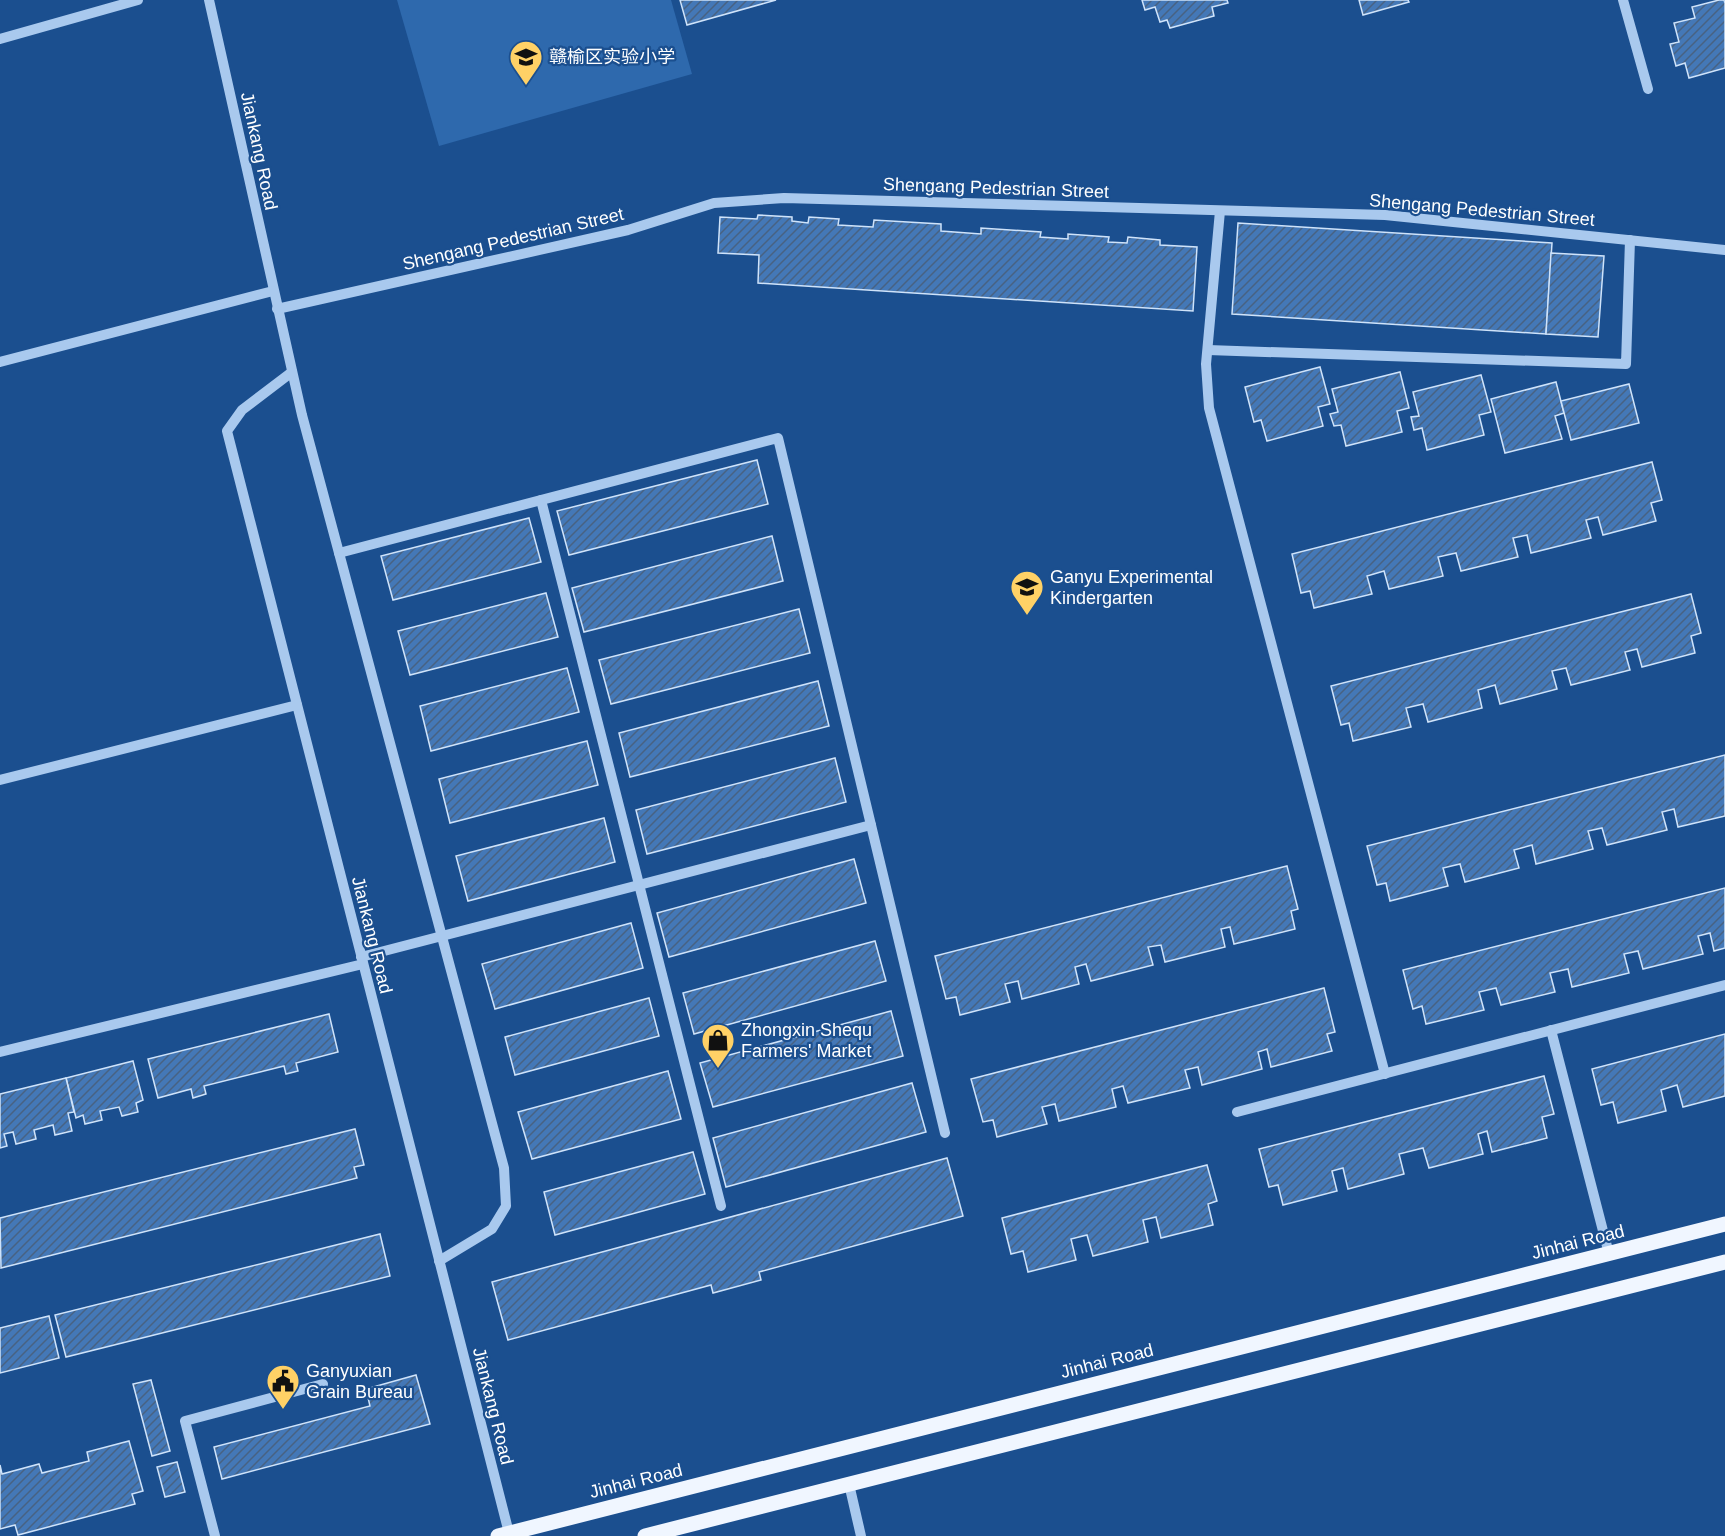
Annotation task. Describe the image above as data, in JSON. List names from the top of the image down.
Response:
{
  "streets": {
    "main road": ["Jinhai Road"],
    "street": ["Jiankang Road", "Shengang Pedestrian Street"]
  },
  "crossings": [
    ["Jiankang Road", "Shengang Pedestrian Street"],
    ["Jiankang Road", "Jinhai Road"]
  ],
  "places": {
    "school or university": ["赣榆区实验小学", "Ganyu Experimental Kindergarten"],
    "shop": ["Zhongxin Shequ Farmers' Market"],
    "public building": ["Ganyuxian Grain Bureau"]
  }
}
